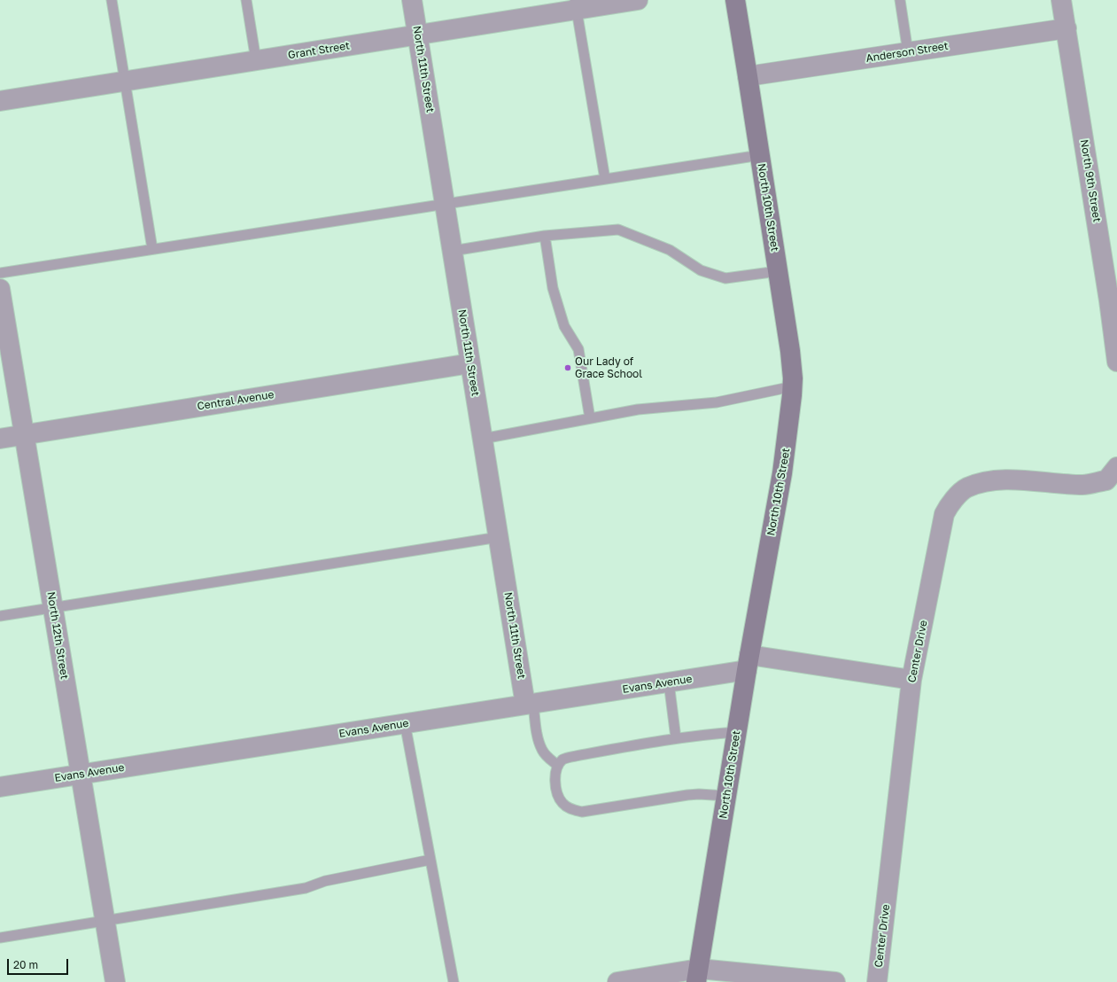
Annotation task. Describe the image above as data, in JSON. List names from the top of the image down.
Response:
{
  "streets": {
    "main road": ["North 10th Street"],
    "street": [
      "Grant Street",
      "Anderson Street",
      "North 11th Street",
      "North 9th Street",
      "Central Avenue",
      "North 12th Street",
      "Center Drive",
      "Evans Avenue"
    ]
  },
  "crossings": [
    ["Grant Street", "North 11th Street"],
    ["Anderson Street", "North 9th Street"],
    ["Anderson Street", "North 10th Street"],
    ["North 11th Street", "Central Avenue"],
    ["North 11th Street", "Evans Avenue"],
    ["North 10th Street", "Evans Avenue"],
    ["Central Avenue", "North 12th Street"],
    ["North 12th Street", "Evans Avenue"],
    ["Center Drive", "Evans Avenue"]
  ],
  "places": ["Our Lady of Grace School"],
  "scale_bar": "20 m"
}
